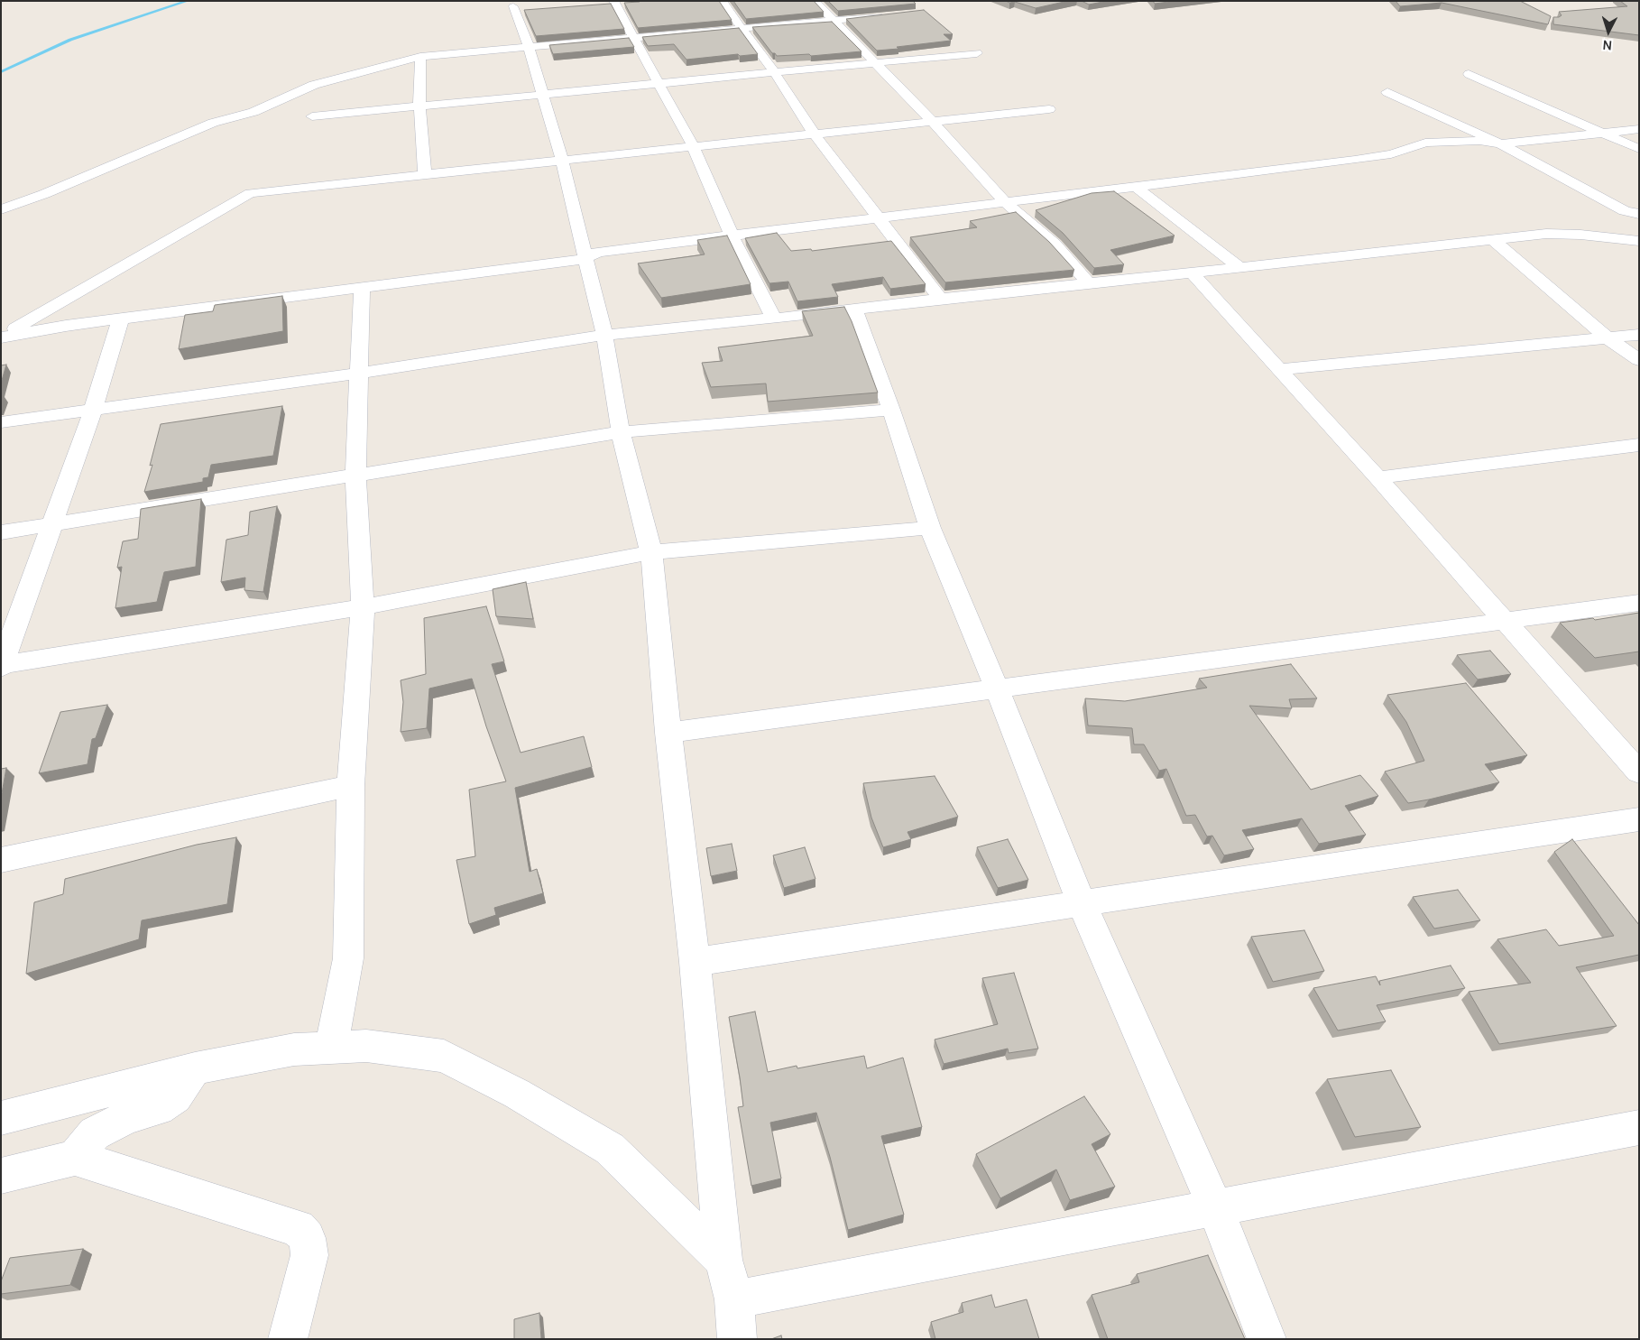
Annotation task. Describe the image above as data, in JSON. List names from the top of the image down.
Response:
{
  "north": "bottom"
}
